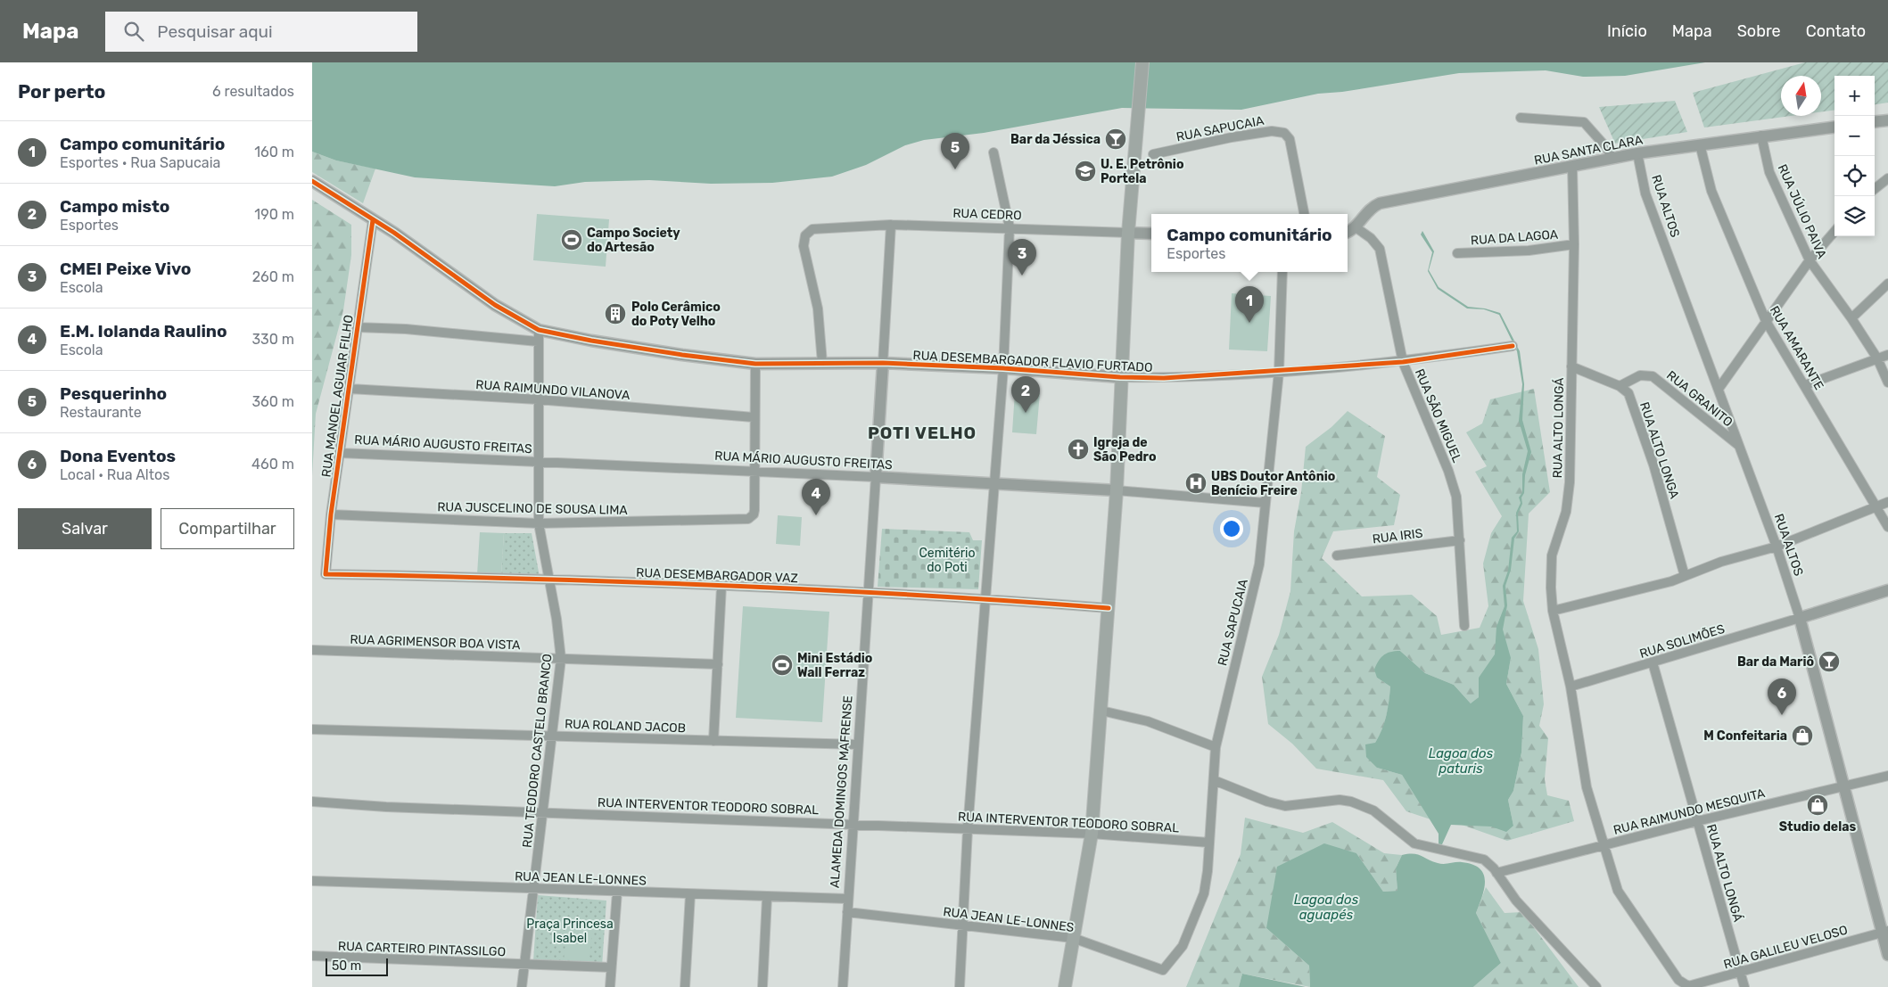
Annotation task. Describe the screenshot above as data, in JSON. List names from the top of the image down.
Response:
{
  "streets": {
    "street": [
      "RUA SAPUCAIA",
      "RUA SANTA CLARA",
      "RUA ALTOS",
      "RUA JÚLIO PAIVA",
      "RUA CEDRO",
      "RUA DA LAGOA",
      "RUA AMARANTE",
      "RUA DESEMBARGADOR FLAVIO FURTADO",
      "RUA RAIMUNDO VILANOVA",
      "RUA MANOEL AGUIAR FILHO",
      "RUA GRANITO",
      "RUA SÃO MIGUEL",
      "RUA ALTO LONGÁ",
      "RUA MÁRIO AUGUSTO FREITAS",
      "RUA ALTO LONGA",
      "RUA JUSCELINO DE SOUSA LIMA",
      "RUA IRIS",
      "RUA DESEMBARGADOR VAZ",
      "RUA SOLIMÕES",
      "RUA AGRIMENSOR BOA VISTA",
      "RUA ROLAND JACOB",
      "RUA TEODORO CASTELO BRANCO",
      "ALAMEDA DOMINGOS MAFRENSE",
      "RUA INTERVENTOR TEODORO SOBRAL",
      "RUA RAIMUNDO MESQUITA",
      "RUA JEAN LE-LONNES",
      "RUA GALILEU VELOSO",
      "RUA CARTEIRO PINTASSILGO"
    ]
  },
  "crossings": [
    ["RUA SAPUCAIA", "RUA DESEMBARGADOR FLAVIO FURTADO"],
    ["RUA SAPUCAIA", "RUA MÁRIO AUGUSTO FREITAS"],
    ["RUA SAPUCAIA", "RUA INTERVENTOR TEODORO SOBRAL"],
    ["RUA SAPUCAIA", "RUA JEAN LE-LONNES"],
    ["RUA SANTA CLARA", "RUA ALTOS"],
    ["RUA SANTA CLARA", "RUA JÚLIO PAIVA"],
    ["RUA SANTA CLARA", "RUA AMARANTE"],
    ["RUA SANTA CLARA", "RUA SÃO MIGUEL"],
    ["RUA SANTA CLARA", "RUA ALTO LONGÁ"],
    ["RUA ALTOS", "RUA GRANITO"],
    ["RUA ALTOS", "RUA SOLIMÕES"],
    ["RUA ALTOS", "RUA RAIMUNDO MESQUITA"],
    ["RUA ALTOS", "RUA GALILEU VELOSO"],
    ["RUA CEDRO", "RUA DESEMBARGADOR FLAVIO FURTADO"],
    ["RUA CEDRO", "ALAMEDA DOMINGOS MAFRENSE"],
    ["RUA DA LAGOA", "RUA ALTO LONGÁ"],
    ["RUA DESEMBARGADOR FLAVIO FURTADO", "RUA MANOEL AGUIAR FILHO"],
    ["RUA DESEMBARGADOR FLAVIO FURTADO", "RUA SÃO MIGUEL"],
    ["RUA DESEMBARGADOR FLAVIO FURTADO", "RUA TEODORO CASTELO BRANCO"],
    ["RUA DESEMBARGADOR FLAVIO FURTADO", "ALAMEDA DOMINGOS MAFRENSE"],
    ["RUA RAIMUNDO VILANOVA", "RUA MANOEL AGUIAR FILHO"],
    ["RUA RAIMUNDO VILANOVA", "RUA TEODORO CASTELO BRANCO"],
    ["RUA MANOEL AGUIAR FILHO", "RUA MÁRIO AUGUSTO FREITAS"],
    ["RUA MANOEL AGUIAR FILHO", "RUA JUSCELINO DE SOUSA LIMA"],
    ["RUA MANOEL AGUIAR FILHO", "RUA DESEMBARGADOR VAZ"],
    ["RUA GRANITO", "RUA ALTO LONGA"],
    ["RUA SÃO MIGUEL", "RUA IRIS"],
    ["RUA ALTO LONGÁ", "RUA SOLIMÕES"],
    ["RUA ALTO LONGÁ", "RUA RAIMUNDO MESQUITA"],
    ["RUA ALTO LONGÁ", "RUA GALILEU VELOSO"],
    ["RUA MÁRIO AUGUSTO FREITAS", "RUA JUSCELINO DE SOUSA LIMA"],
    ["RUA MÁRIO AUGUSTO FREITAS", "RUA TEODORO CASTELO BRANCO"],
    ["RUA MÁRIO AUGUSTO FREITAS", "ALAMEDA DOMINGOS MAFRENSE"],
    ["RUA JUSCELINO DE SOUSA LIMA", "RUA TEODORO CASTELO BRANCO"],
    ["RUA DESEMBARGADOR VAZ", "RUA TEODORO CASTELO BRANCO"],
    ["RUA DESEMBARGADOR VAZ", "ALAMEDA DOMINGOS MAFRENSE"],
    ["RUA AGRIMENSOR BOA VISTA", "RUA TEODORO CASTELO BRANCO"],
    ["RUA ROLAND JACOB", "RUA TEODORO CASTELO BRANCO"],
    ["RUA ROLAND JACOB", "ALAMEDA DOMINGOS MAFRENSE"],
    ["RUA TEODORO CASTELO BRANCO", "RUA INTERVENTOR TEODORO SOBRAL"],
    ["RUA TEODORO CASTELO BRANCO", "RUA JEAN LE-LONNES"],
    ["RUA TEODORO CASTELO BRANCO", "RUA CARTEIRO PINTASSILGO"],
    ["ALAMEDA DOMINGOS MAFRENSE", "RUA INTERVENTOR TEODORO SOBRAL"],
    ["ALAMEDA DOMINGOS MAFRENSE", "RUA JEAN LE-LONNES"]
  ],
  "districts": ["POTI VELHO"],
  "water": ["Lagoa dos paturis", "Lagoa dos aguapés"],
  "parks": ["Cemitério do Poti", "Praça Princesa Isabel"],
  "places": {
    "bar": ["Bar da Jéssica", "Bar da Mariô"],
    "school or university": ["U. E. Petrônio Portela"],
    "sports": ["Campo Society do Artesão", "Mini Estádio Wall Ferraz"],
    "building": ["Polo Cerâmico do Poty Velho"],
    "church": ["Igreja de São Pedro"],
    "hospital": ["UBS Doutor Antônio Benício Freire"],
    "shop": ["M Confeitaria", "Studio delas"]
  },
  "scale_bar": "50 m",
  "north": "top",
  "page": {
    "header": "Mapa",
    "search": "Pesquisar aqui",
    "nav": [
      "Início",
      "Mapa",
      "Sobre",
      "Contato"
    ],
    "heading": ["Por perto", "6 resultados"],
    "map_buttons": ["+", "−"],
    "list": [
      {
        "mark": "1",
        "name": "Campo comunitário",
        "note": "Esportes · Rua Sapucaia",
        "value": "160 m"
      },
      {
        "mark": "2",
        "name": "Campo misto",
        "note": "Esportes",
        "value": "190 m"
      },
      {
        "mark": "3",
        "name": "CMEI Peixe Vivo",
        "note": "Escola",
        "value": "260 m"
      },
      {
        "mark": "4",
        "name": "E.M. Iolanda Raulino",
        "note": "Escola",
        "value": "330 m"
      },
      {
        "mark": "5",
        "name": "Pesquerinho",
        "note": "Restaurante",
        "value": "360 m"
      },
      {
        "mark": "6",
        "name": "Dona Eventos",
        "note": "Local · Rua Altos",
        "value": "460 m"
      }
    ],
    "pins": [
      "5",
      "3",
      "1",
      "2",
      "4",
      "6"
    ],
    "popup": ["Campo comunitário", "Esportes"],
    "buttons": ["Salvar", "Compartilhar"],
    "scale": "50 m"
  }
}
